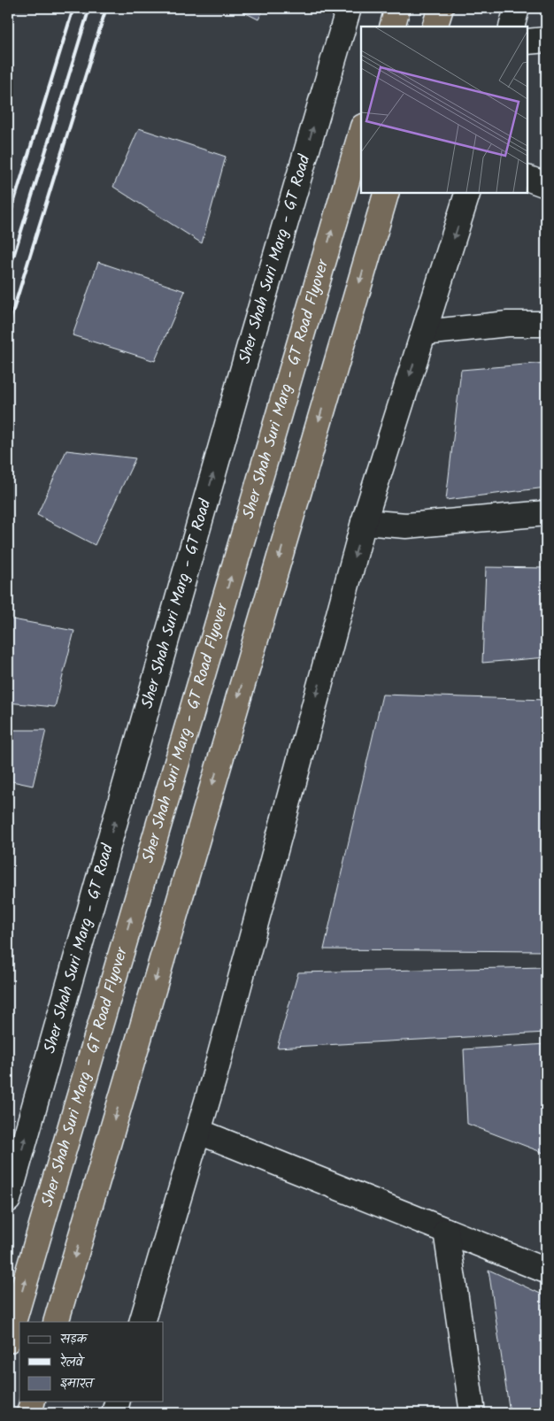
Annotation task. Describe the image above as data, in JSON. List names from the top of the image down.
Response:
{
  "streets": {
    "highway": ["Sher Shah Suri Marg - GT Road Flyover"],
    "street": ["Sher Shah Suri Marg - GT Road"]
  },
  "legend": ["सड़क", "रेलवे", "इमारत"]
}
